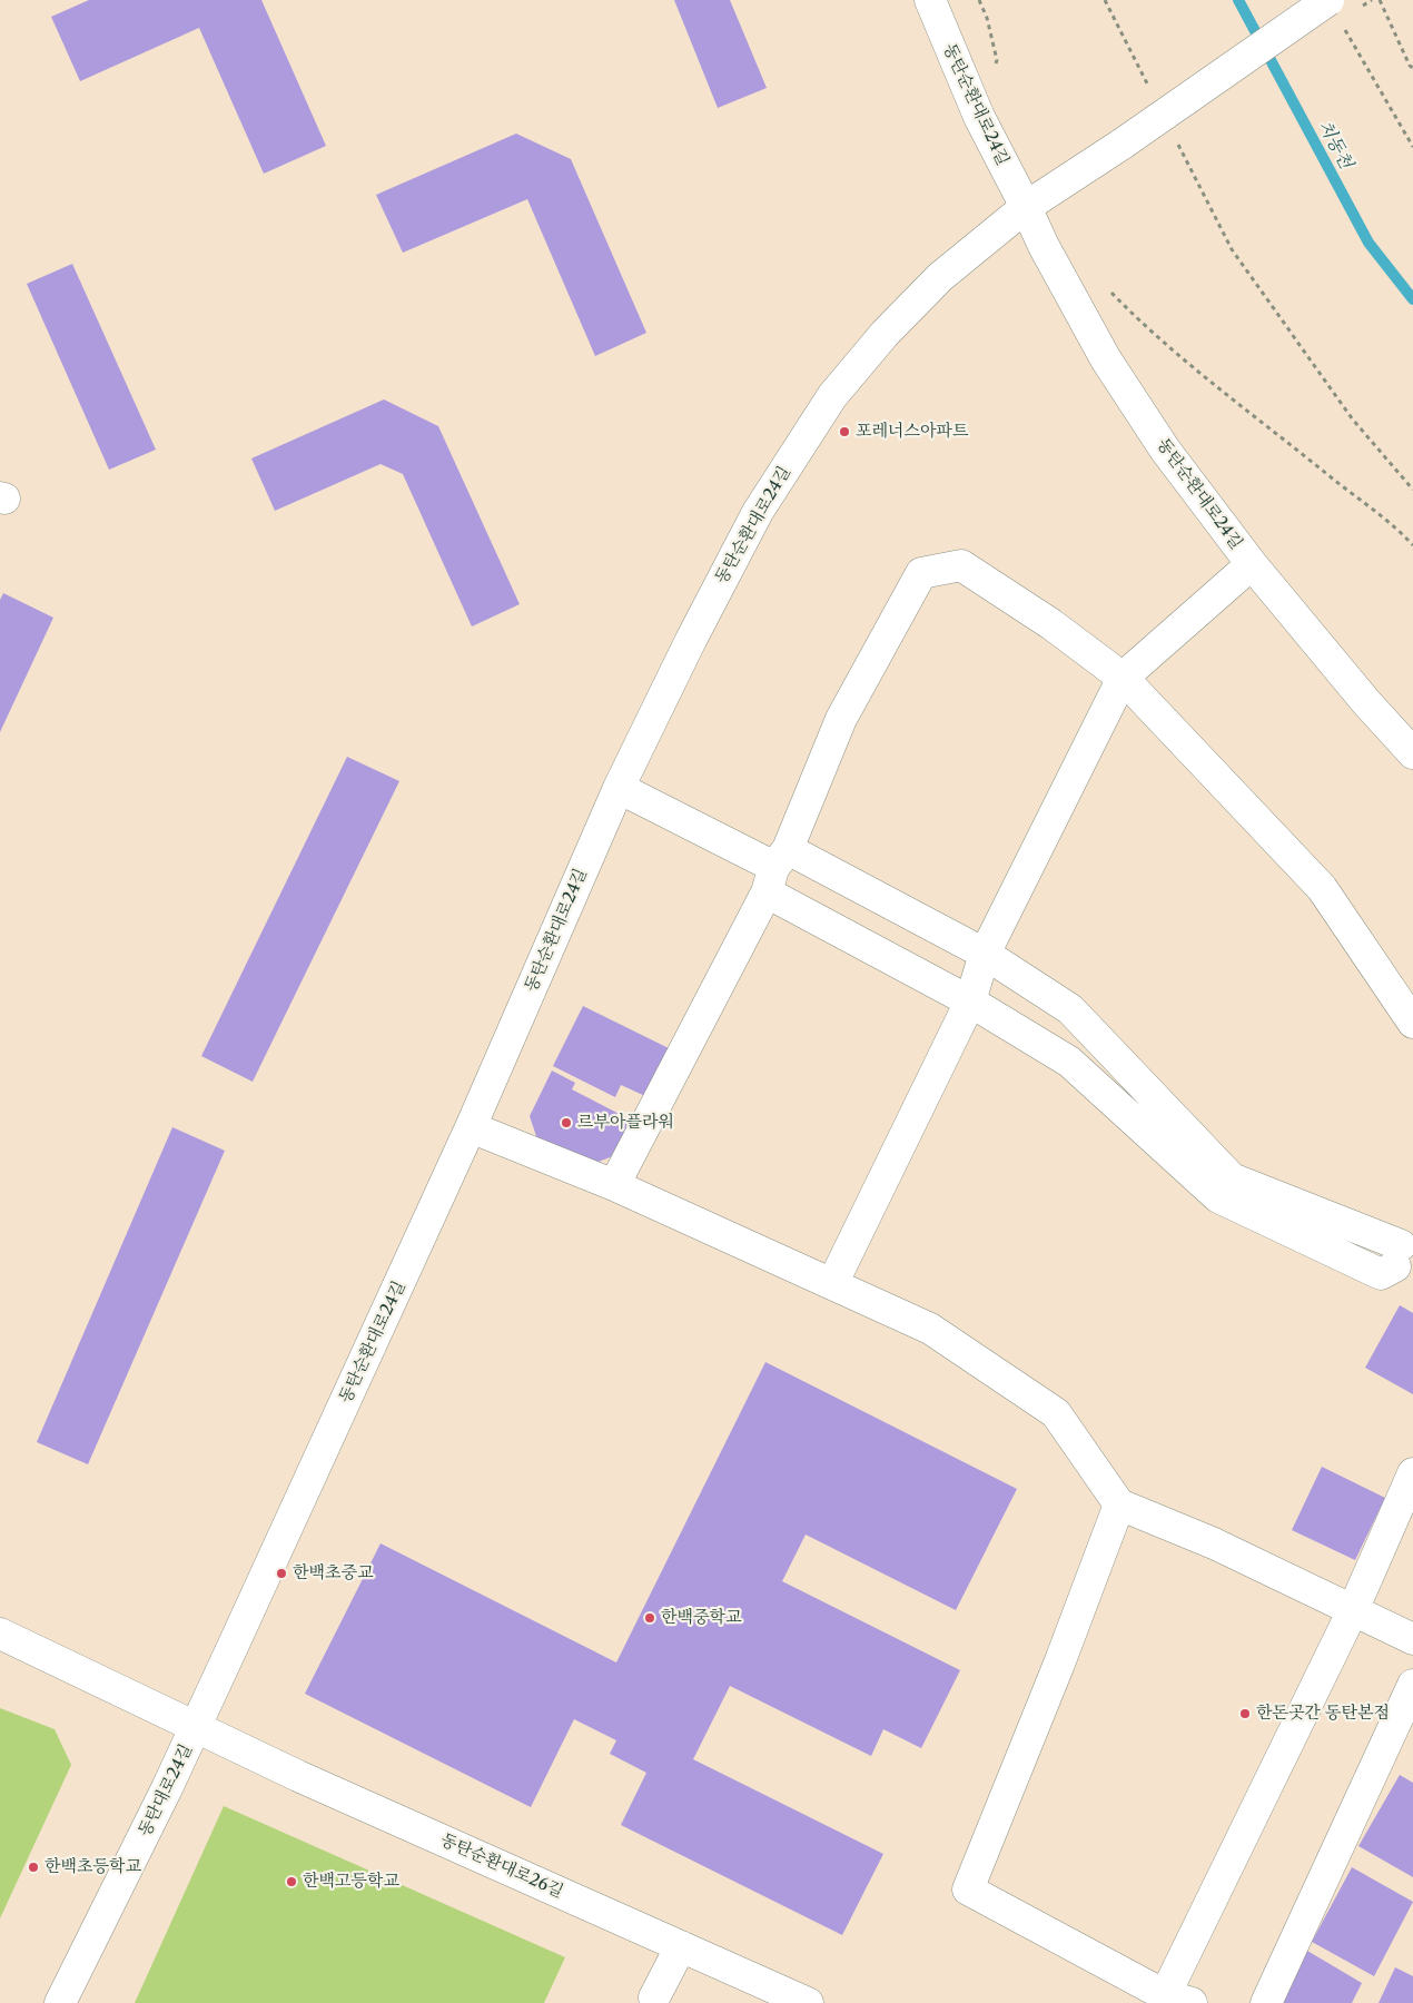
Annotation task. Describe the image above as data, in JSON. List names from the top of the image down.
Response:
{
  "streets": {
    "street": ["동탄순환대로24길", "동탄대로24길", "동탄순환대로26길"]
  },
  "crossings": [
    ["동탄순환대로24길", "동탄대로24길"],
    ["동탄순환대로24길", "동탄순환대로26길"],
    ["동탄대로24길", "동탄순환대로26길"]
  ],
  "water": ["치동천"],
  "places": [
    "포레너스아파트",
    "르부아플라워",
    "한백초중교",
    "한백중학교",
    "한돈곳간 동탄본점",
    "한백초등학교",
    "한백고등학교"
  ]
}
